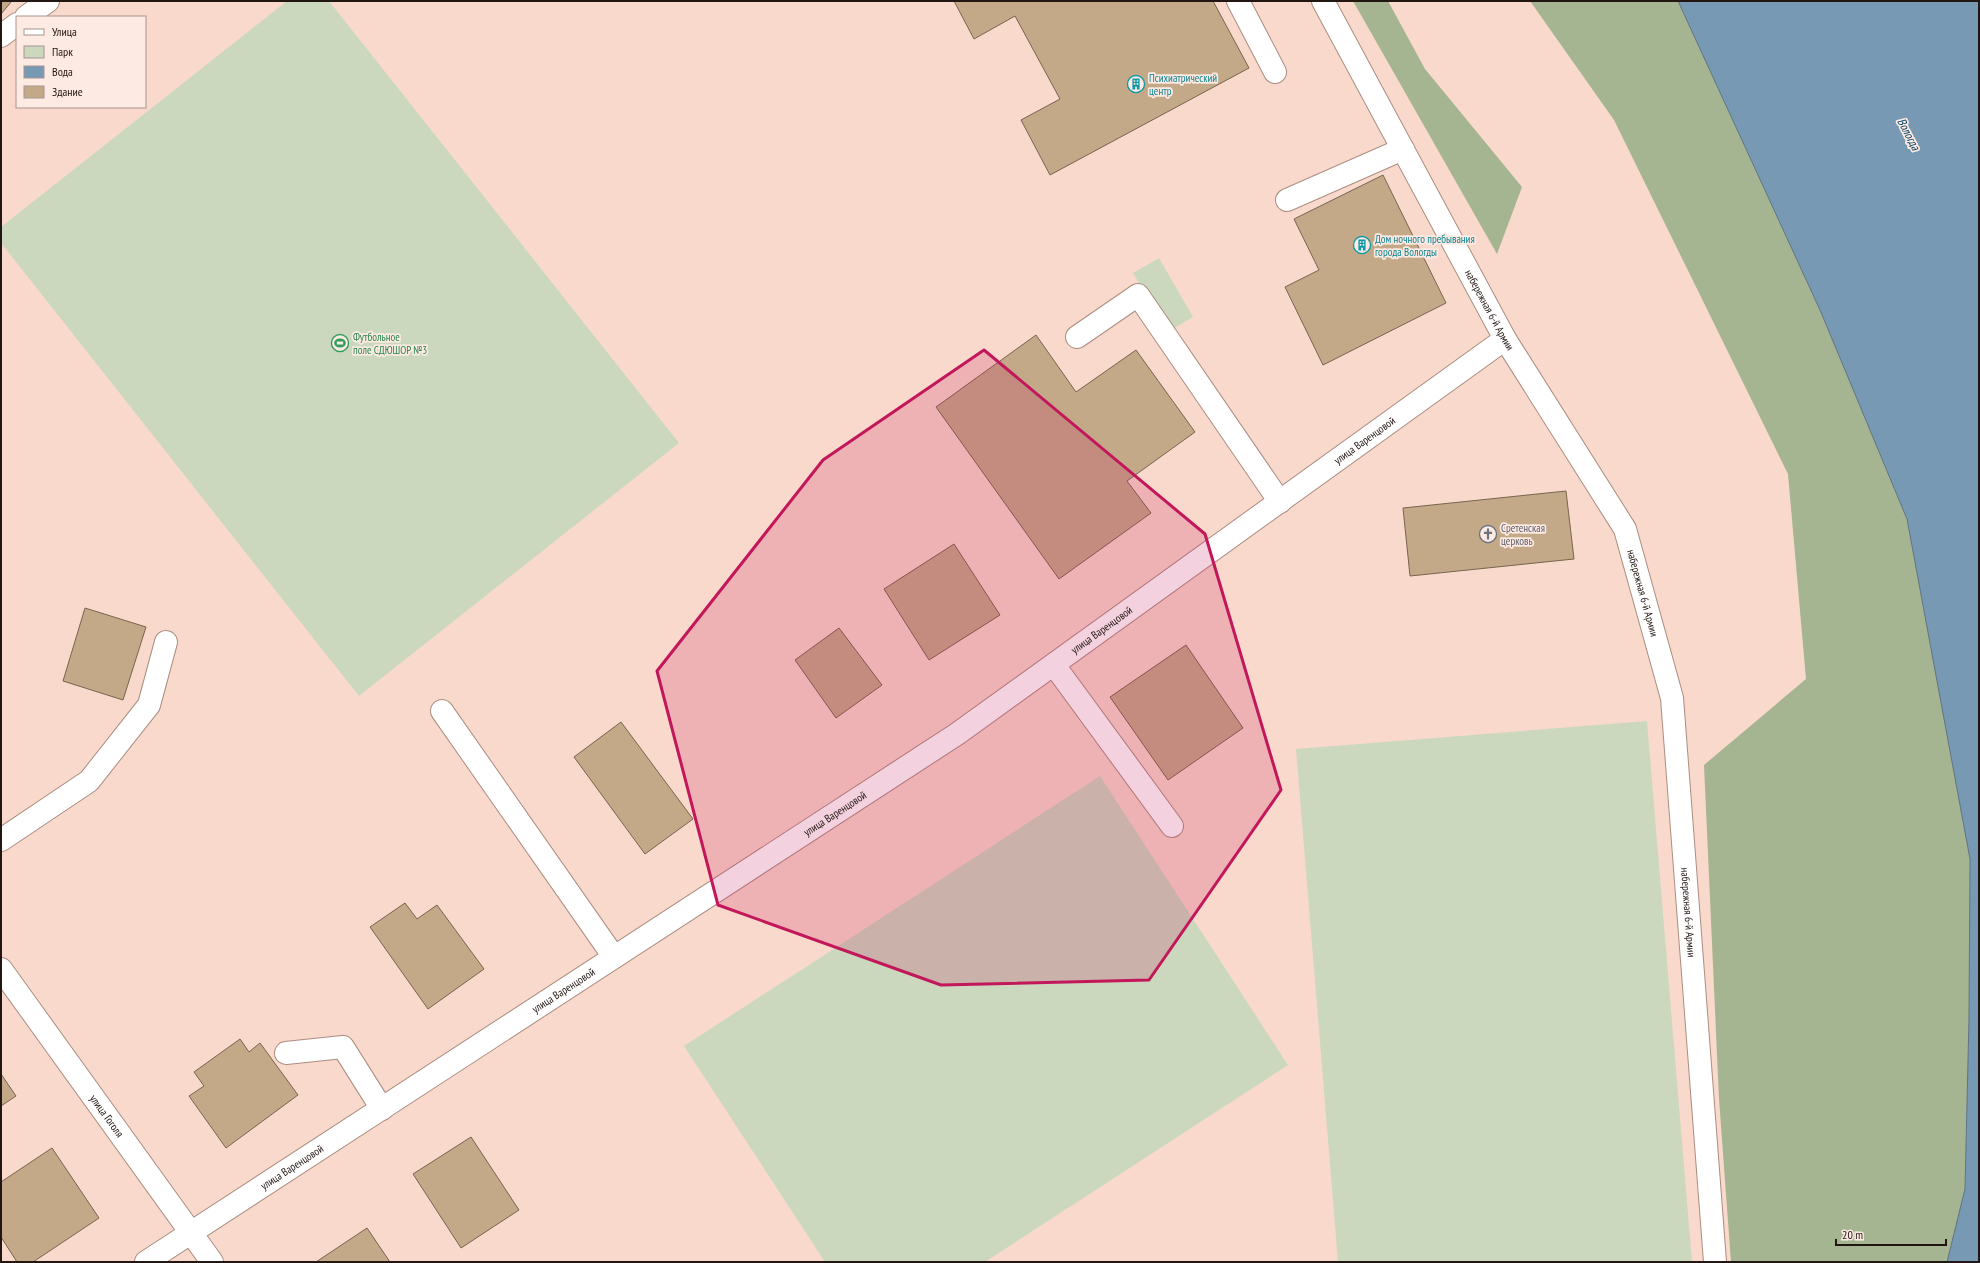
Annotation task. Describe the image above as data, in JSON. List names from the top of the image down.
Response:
{
  "streets": {
    "street": ["набережная 6-й Армии", "улица Варенцовой", "улица Гоголя"]
  },
  "crossings": [
    ["набережная 6-й Армии", "улица Варенцовой"],
    ["улица Варенцовой", "улица Гоголя"]
  ],
  "water": ["Вологда"],
  "places": {
    "building": ["Психиатрический центр", "Дом ночного пребывания города Вологды"],
    "sports": ["Футбольное поле СДЮШОР №3"],
    "church": ["Сретенская церковь"]
  },
  "legend": [
    "Улица",
    "Парк",
    "Вода",
    "Здание"
  ],
  "scale_bar": "20 m"
}
